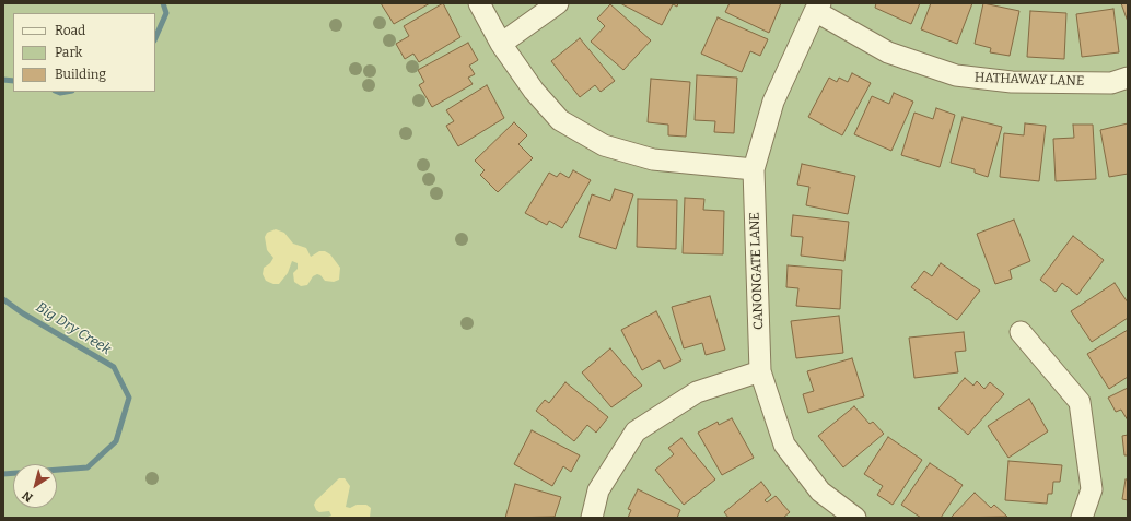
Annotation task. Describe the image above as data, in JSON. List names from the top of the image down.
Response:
{
  "streets": {
    "street": ["HATHAWAY LANE", "CANONGATE LANE"]
  },
  "crossings": [
    ["HATHAWAY LANE", "CANONGATE LANE"]
  ],
  "water": ["Big Dry Creek"],
  "legend": ["Road", "Park", "Building"],
  "north": "bottom left"
}
